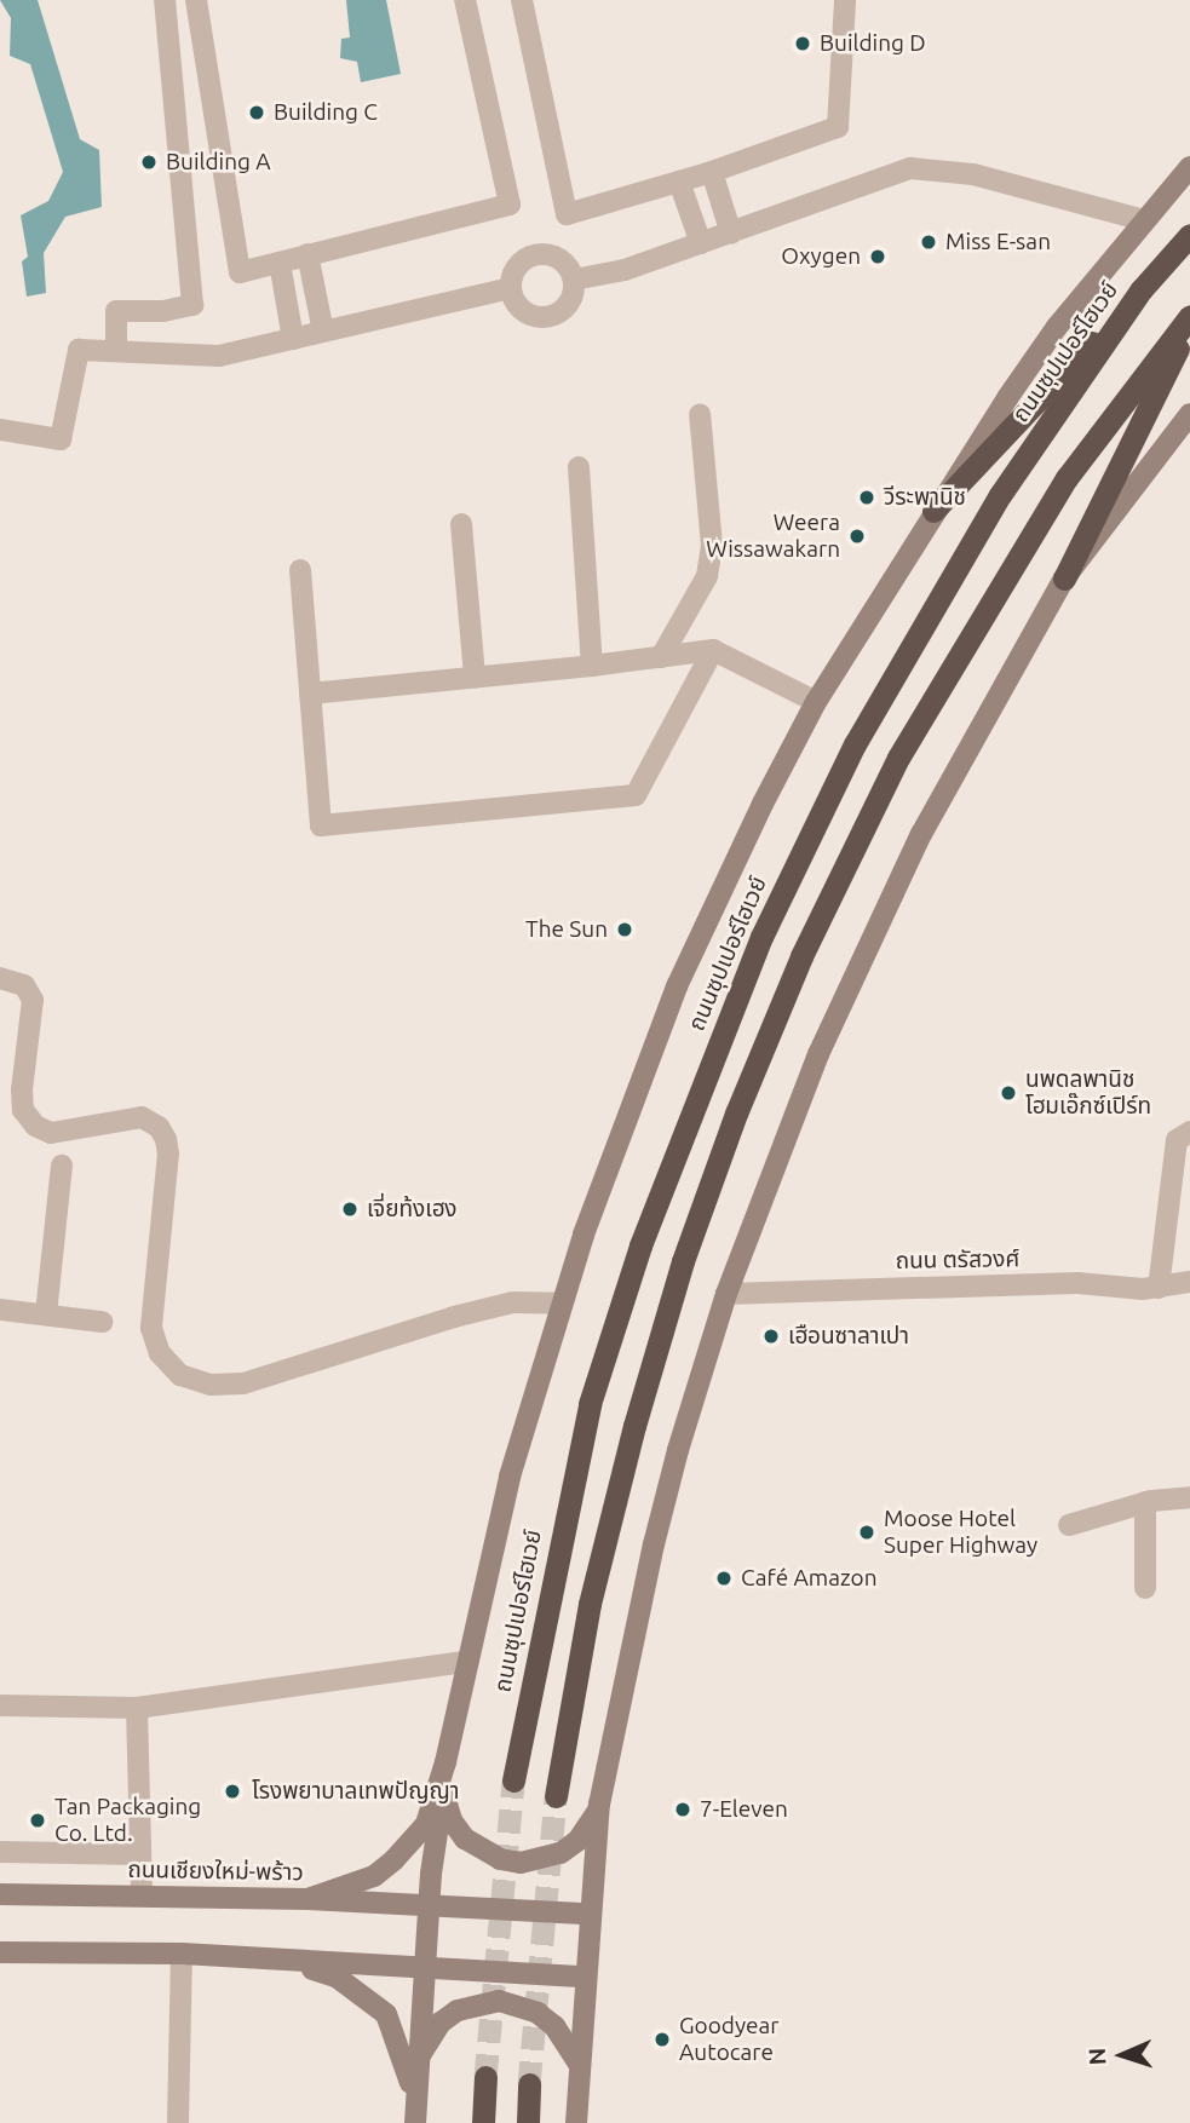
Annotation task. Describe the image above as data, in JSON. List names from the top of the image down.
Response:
{
  "streets": {
    "highway": ["ถนนซุปเปอร์ไฮเวย์"],
    "main road": ["ถนนเชียงใหม่-พร้าว"],
    "street": ["ถนน ตรัสวงศ์"]
  },
  "places": [
    "Building D",
    "Building C",
    "Building A",
    "Miss E-san",
    "Oxygen",
    "วีระพานิช",
    "Weera Wissawakarn",
    "The Sun",
    "นพดลพานิช โฮมเอ๊กซ์เปิร์ท",
    "เจี่ยท้งเฮง",
    "เฮือนซาลาเปา",
    "Moose Hotel Super Highway",
    "Café Amazon",
    "โรงพยาบาลเทพปัญญา",
    "7-Eleven",
    "Tan Packaging Co. Ltd.",
    "Goodyear Autocare"
  ],
  "north": "left"
}
